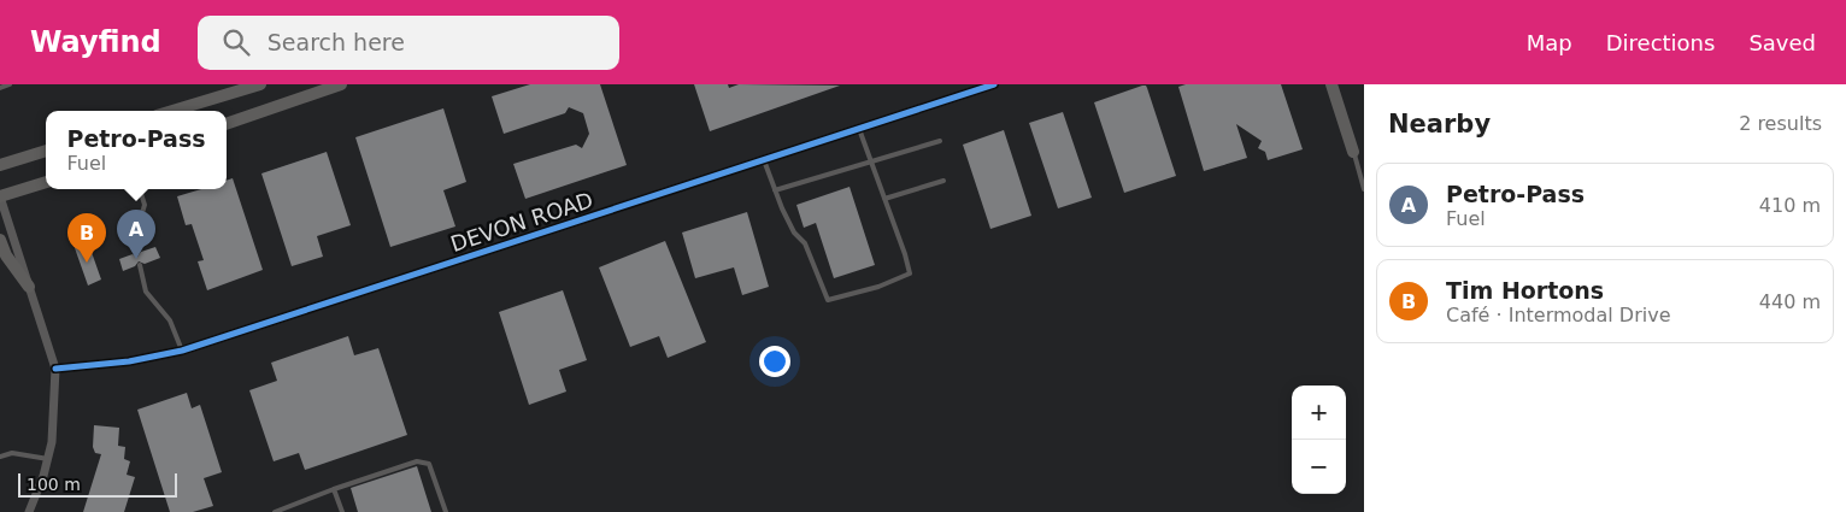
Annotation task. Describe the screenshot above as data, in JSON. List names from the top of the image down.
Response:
{
  "streets": {
    "street": ["DEVON ROAD"]
  },
  "scale_bar": "100 m",
  "page": {
    "header": "Wayfind",
    "search": "Search here",
    "nav": ["Map", "Directions", "Saved"],
    "heading": ["Nearby", "2 results"],
    "popup": ["Petro-Pass", "Fuel"],
    "list": [
      {
        "mark": "A",
        "name": "Petro-Pass",
        "note": "Fuel",
        "value": "410 m"
      },
      {
        "mark": "B",
        "name": "Tim Hortons",
        "note": "Café · Intermodal Drive",
        "value": "440 m"
      }
    ],
    "pins": ["A", "B"],
    "map_buttons": ["+", "−"],
    "scale": "100 m"
  }
}
